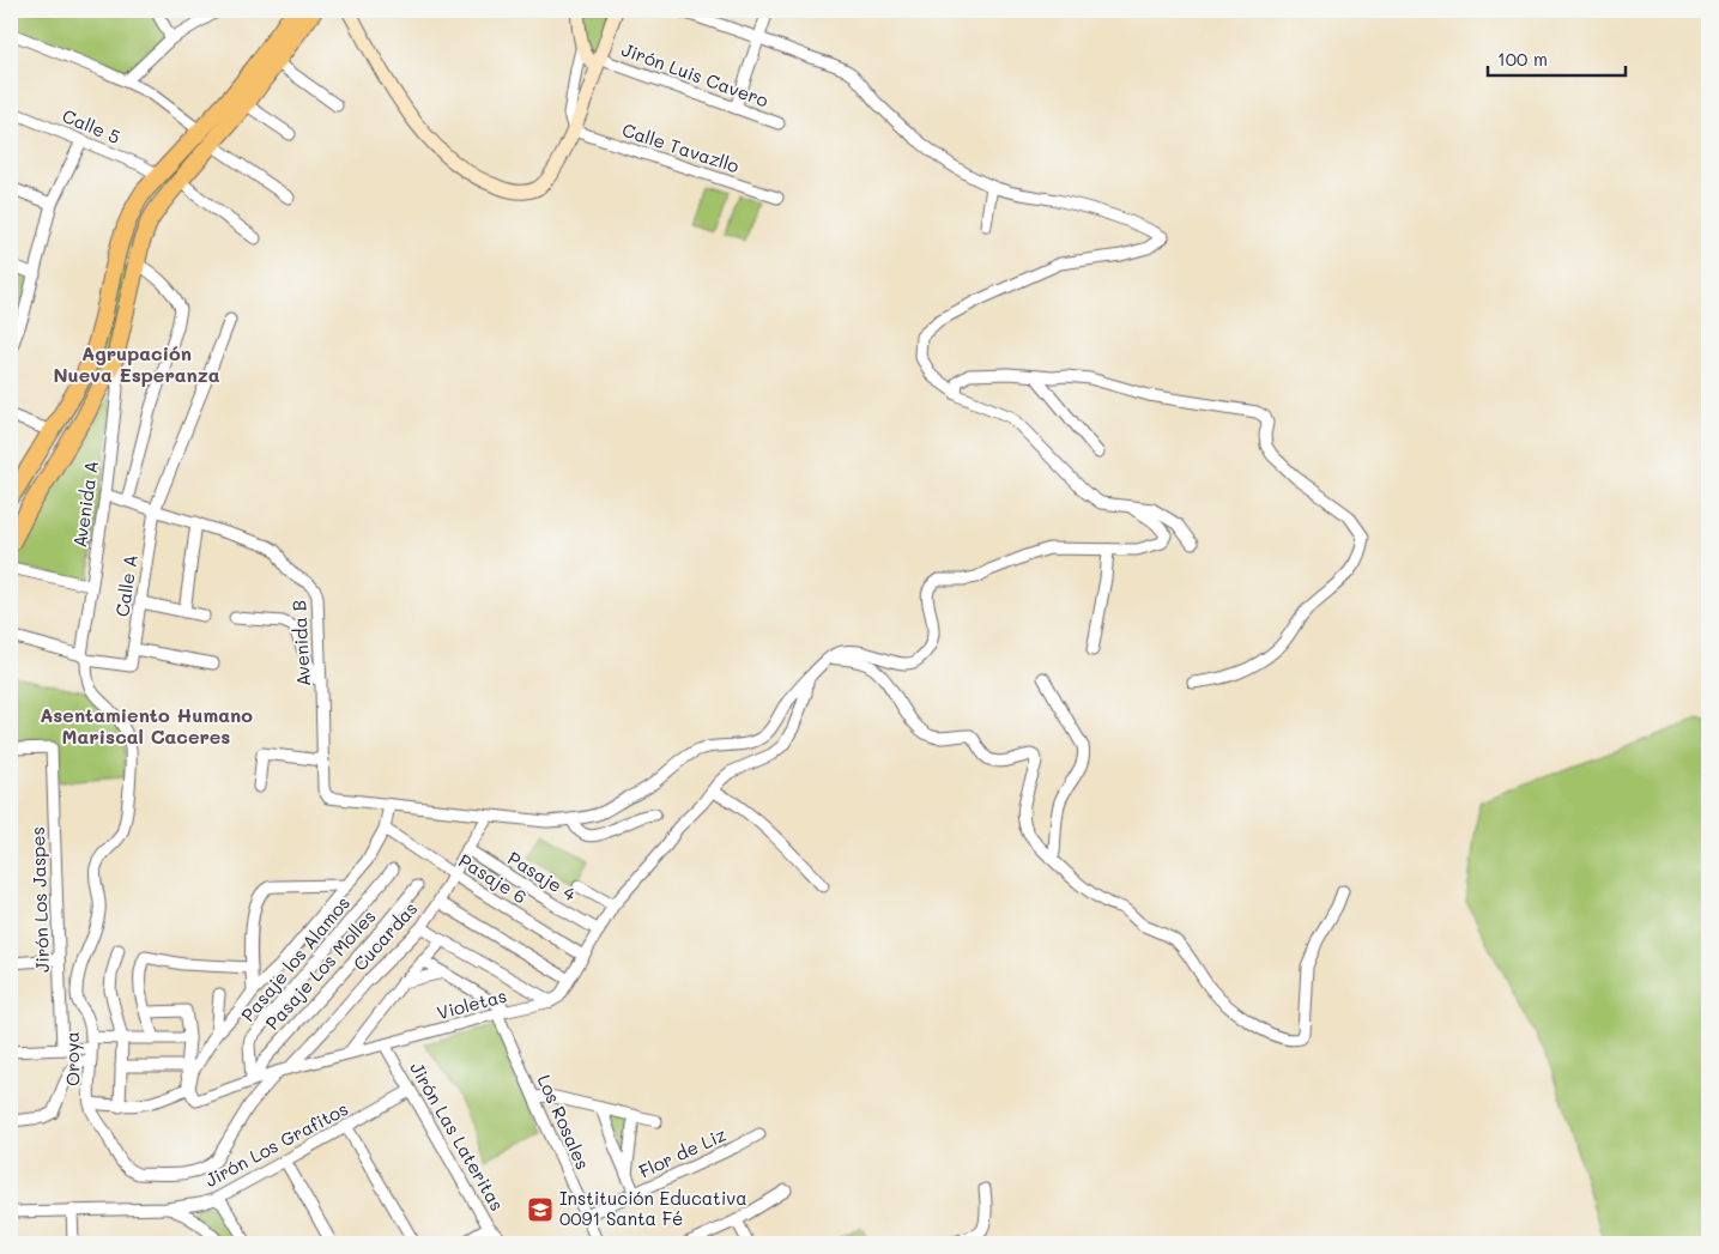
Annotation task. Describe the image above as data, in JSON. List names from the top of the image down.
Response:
{
  "streets": {
    "street": [
      "Jirón Luis Cavero",
      "Calle 5",
      "Calle Tavazllo",
      "Avenida A",
      "Calle A",
      "Avenida B",
      "Pasaje 4",
      "Pasaje 6",
      "Jirón Los Jaspes",
      "Cucardas",
      "Pasaje los Alamos",
      "Pasaje Los Molles",
      "Violetas",
      "Oroya",
      "Los Rosales",
      "Jirón Las Lateritas",
      "Jirón Los Grafitos",
      "Flor de Liz"
    ]
  },
  "crossings": [
    ["Avenida A", "Calle A"],
    ["Avenida A", "Avenida B"],
    ["Avenida A", "Oroya"],
    ["Calle A", "Avenida B"],
    ["Calle A", "Oroya"],
    ["Pasaje 4", "Cucardas"],
    ["Pasaje 6", "Cucardas"],
    ["Cucardas", "Violetas"],
    ["Cucardas", "Oroya"],
    ["Pasaje los Alamos", "Pasaje Los Molles"],
    ["Pasaje los Alamos", "Violetas"],
    ["Pasaje Los Molles", "Violetas"],
    ["Violetas", "Oroya"],
    ["Violetas", "Los Rosales"],
    ["Violetas", "Jirón Las Lateritas"],
    ["Los Rosales", "Flor de Liz"],
    ["Jirón Las Lateritas", "Jirón Los Grafitos"]
  ],
  "districts": ["Agrupación Nueva Esperanza", "Asentamiento Humano Mariscal Caceres"],
  "places": {
    "school or university": ["Institución Educativa 0091 Santa Fé"]
  },
  "scale_bar": "100 m"
}
